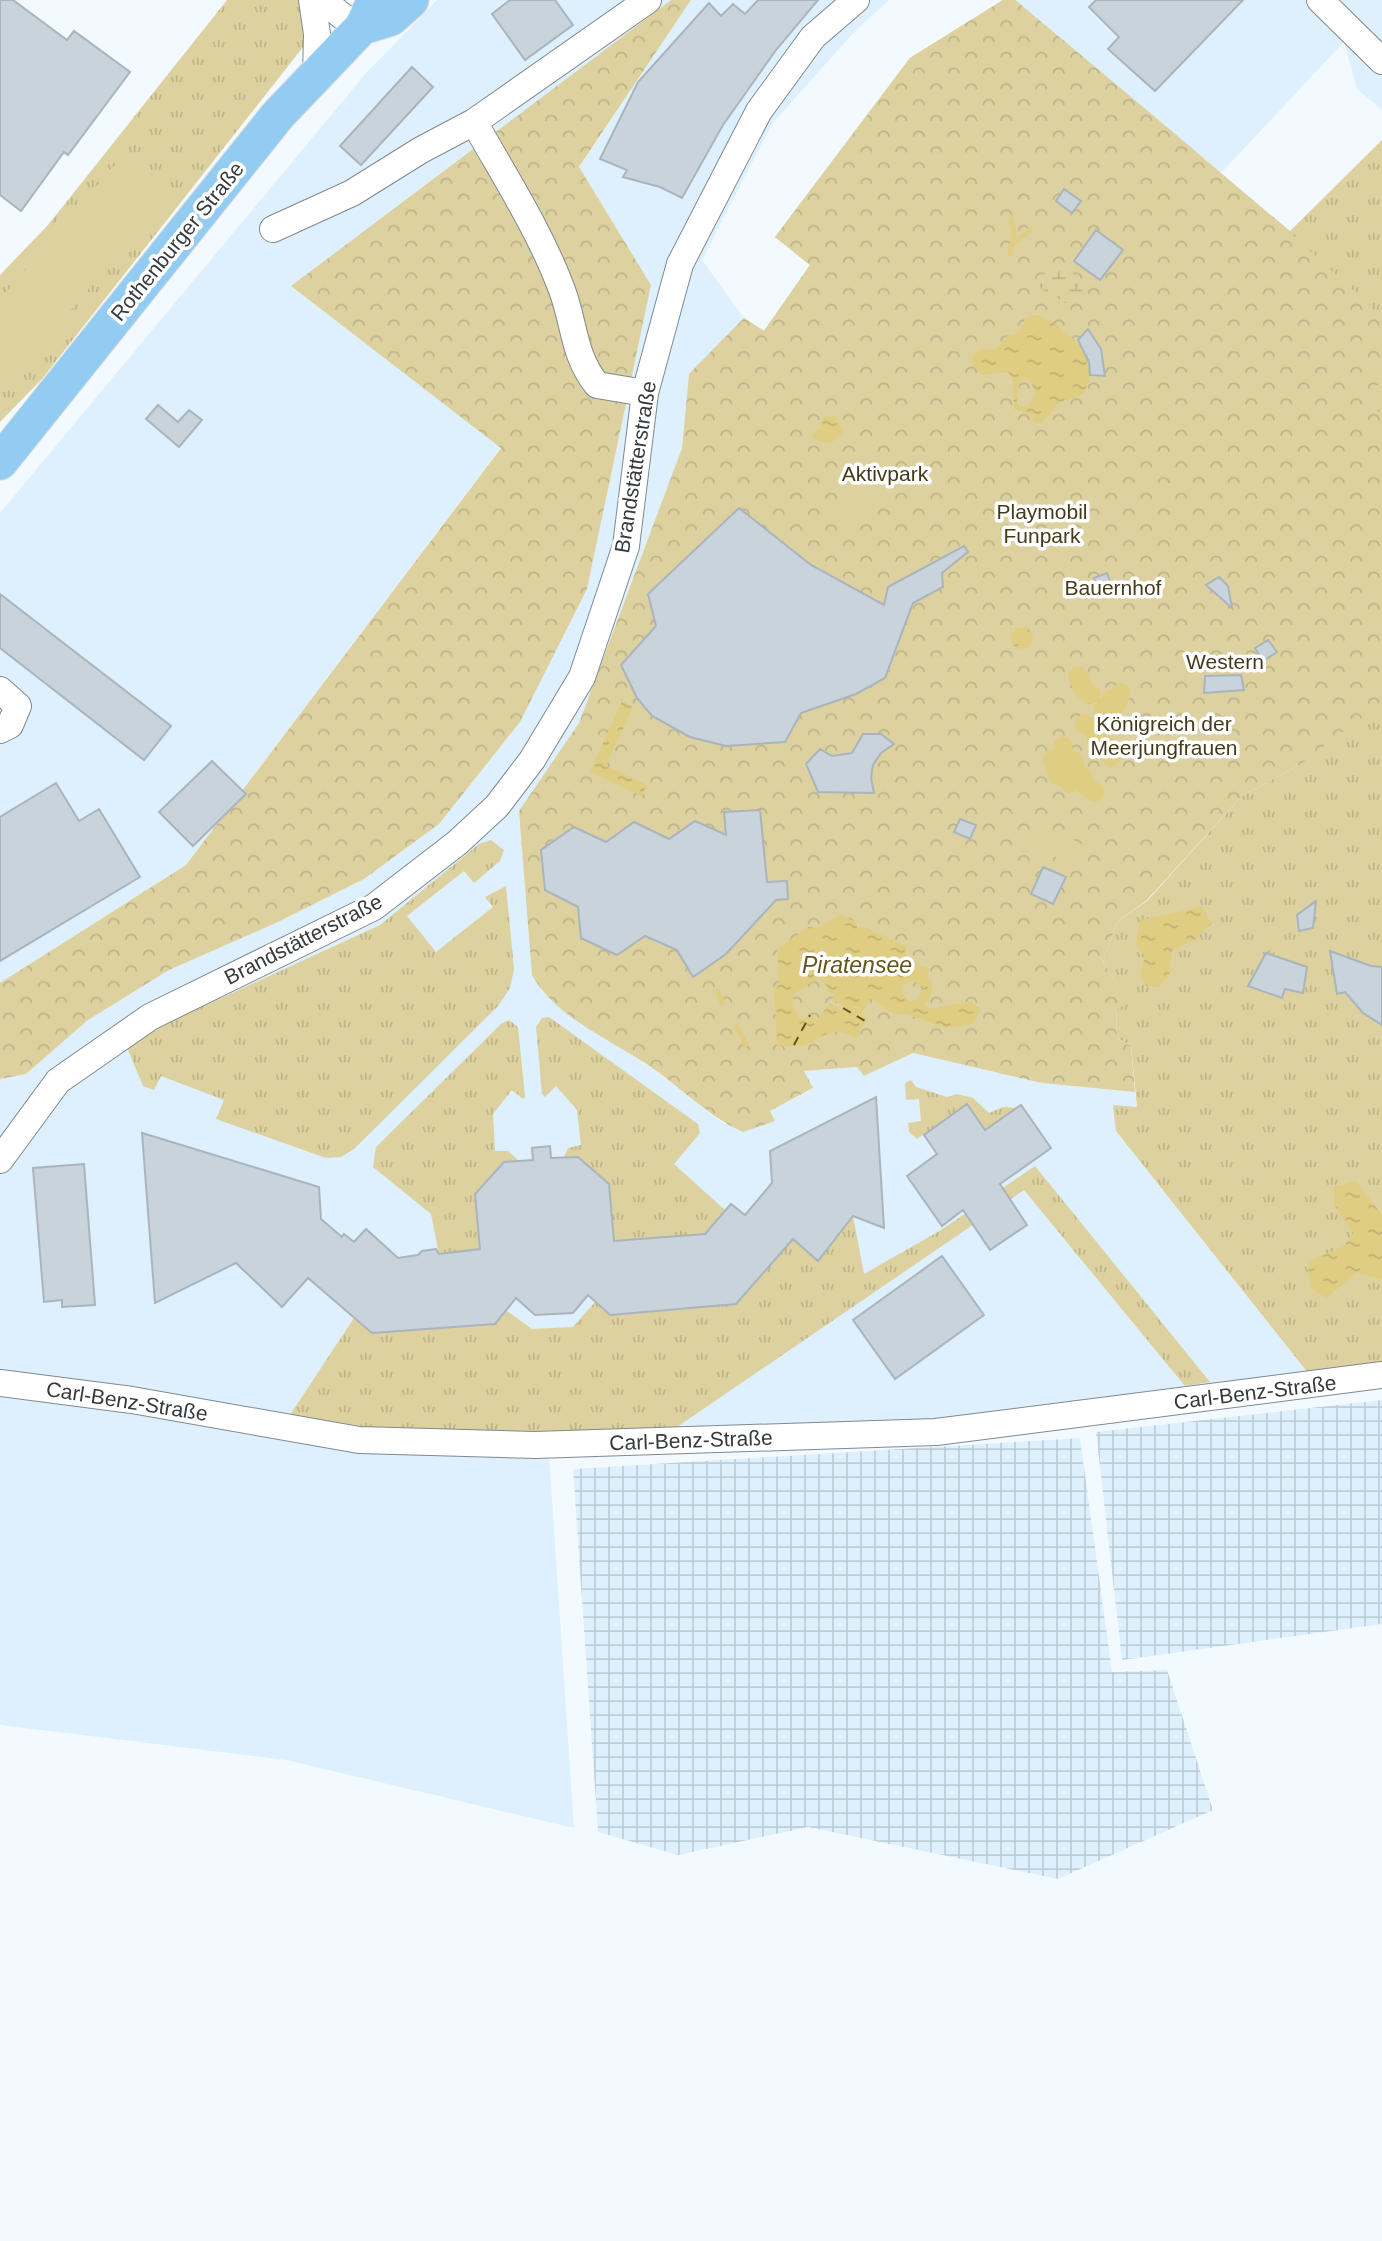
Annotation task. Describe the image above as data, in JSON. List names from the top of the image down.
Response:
{
  "streets": {
    "main road": ["Rothenburger Straße"],
    "street": ["Brandstätterstraße", "Carl-Benz-Straße"]
  },
  "water": ["Piratensee"],
  "parks": [
    "Aktivpark",
    "Playmobil Funpark",
    "Bauernhof",
    "Western",
    "Königreich der Meerjungfrauen"
  ]
}
